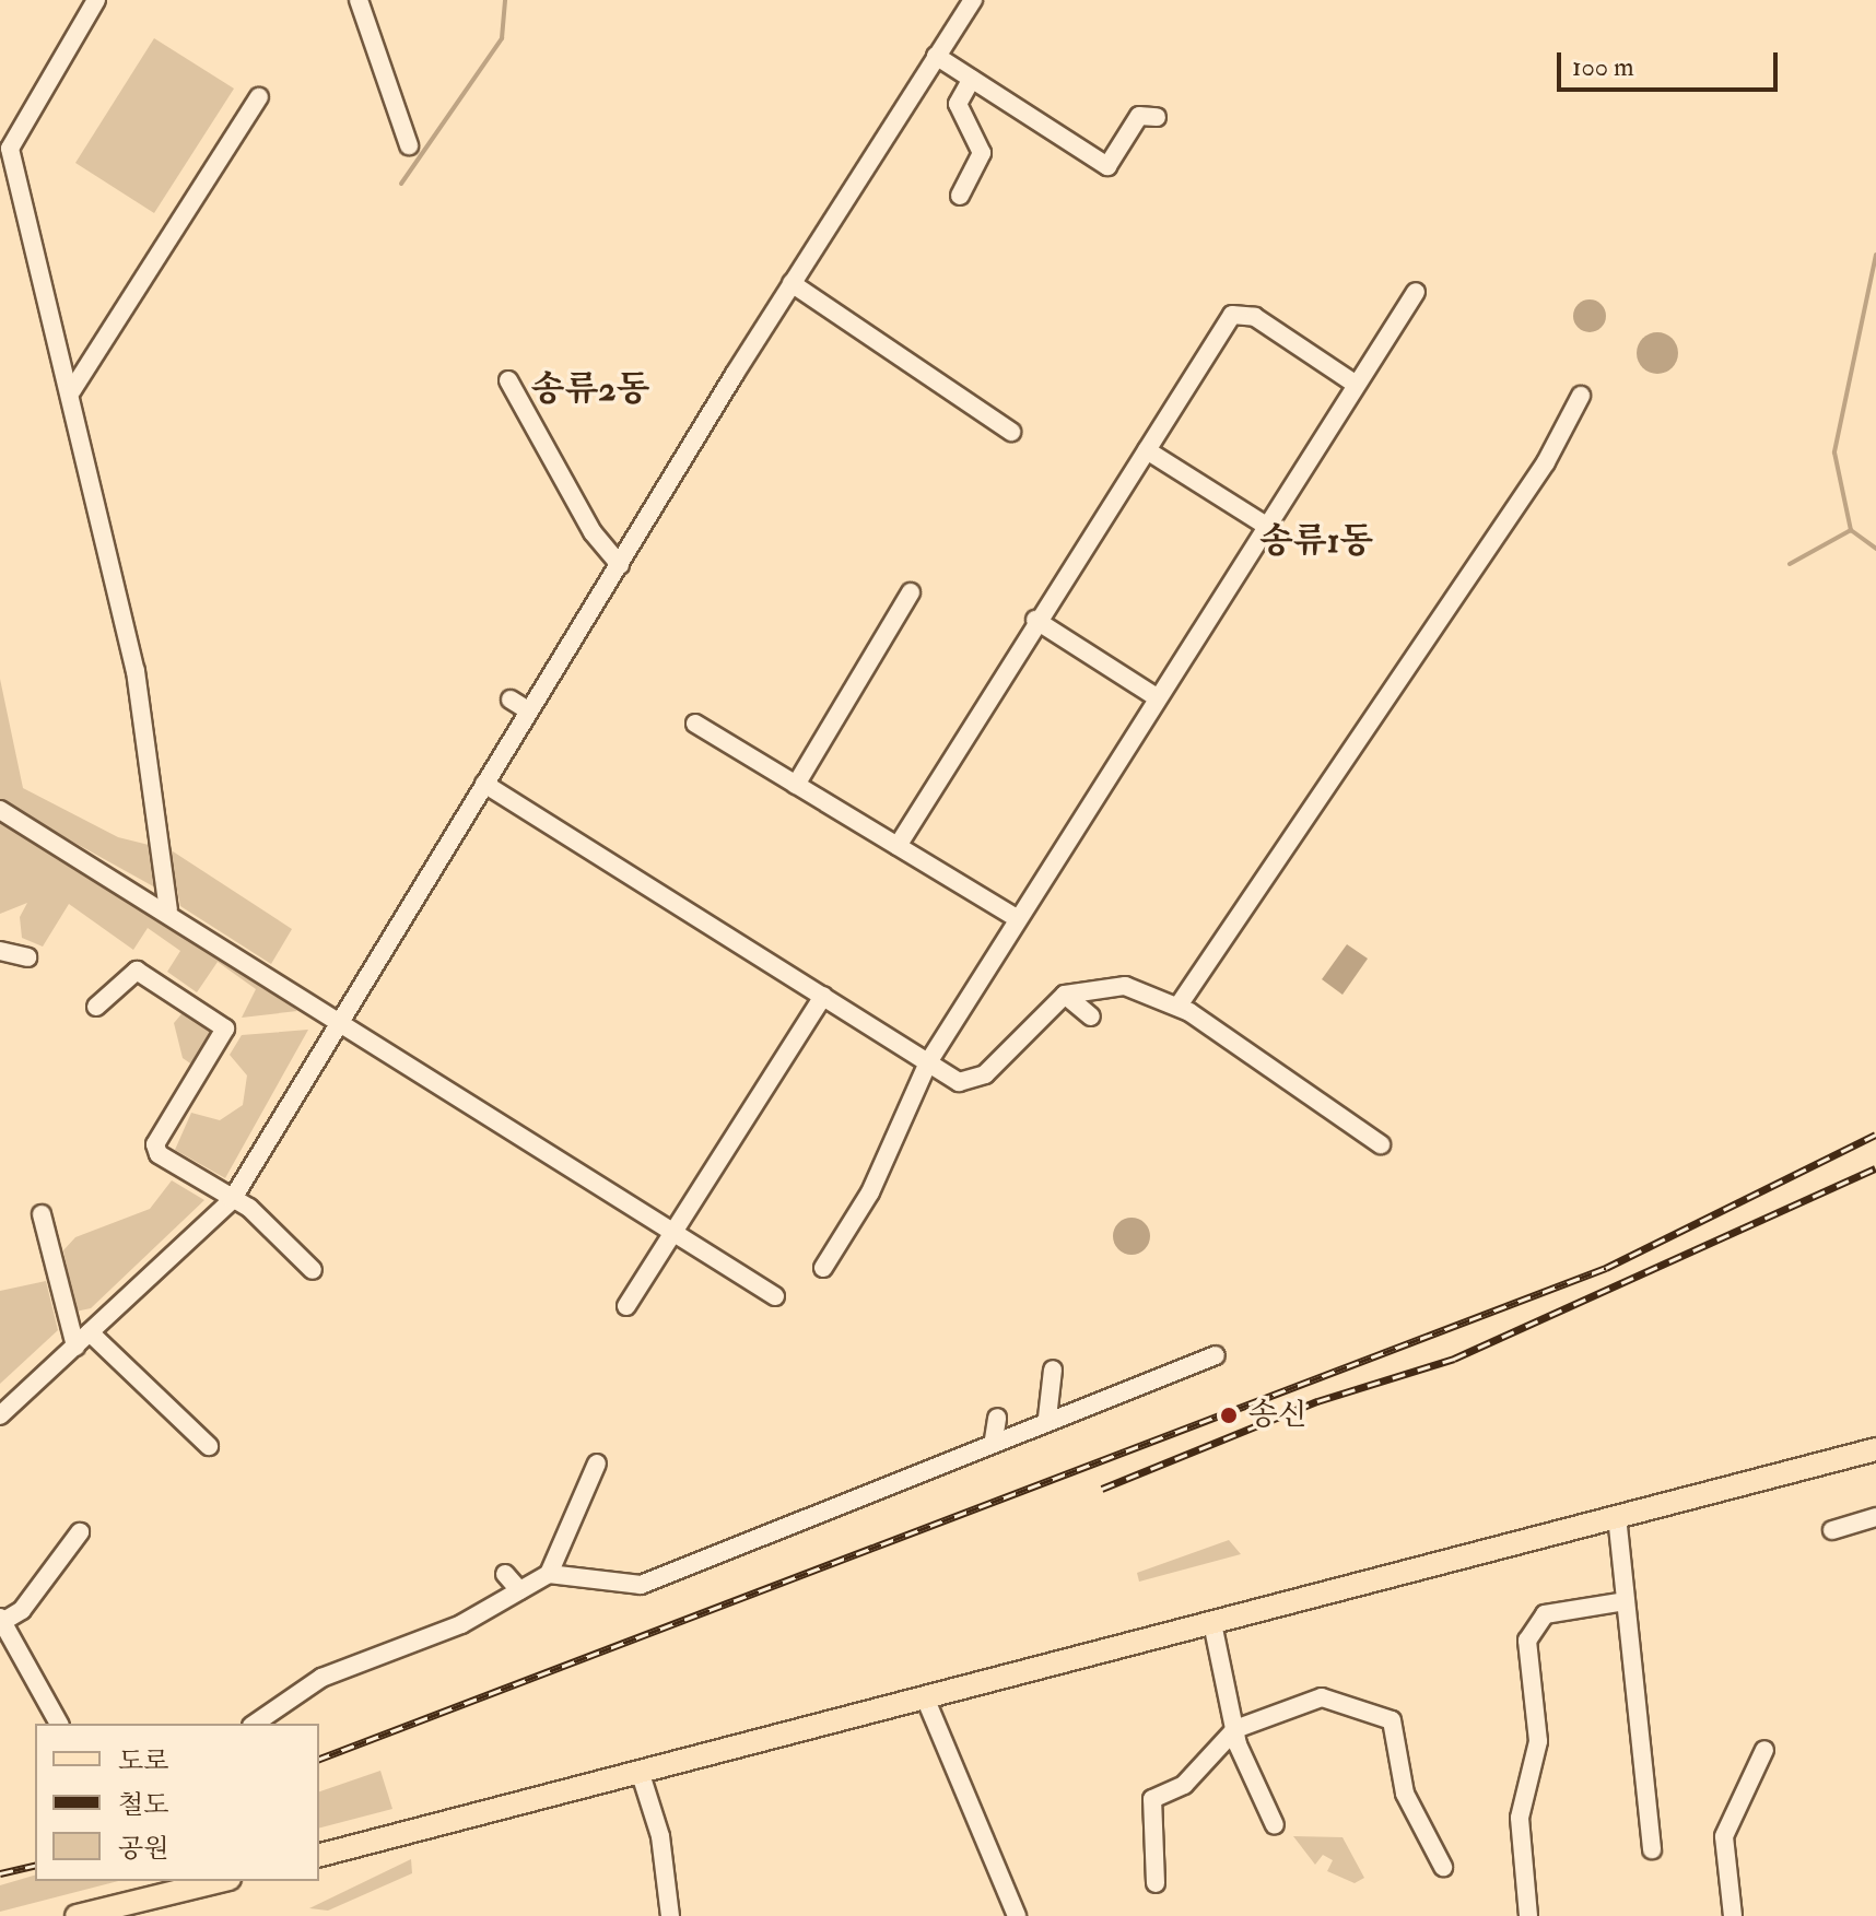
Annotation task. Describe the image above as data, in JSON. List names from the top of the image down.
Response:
{
  "districts": ["송류2동", "송류1동"],
  "places": ["송신"],
  "legend": ["도로", "철도", "공원"],
  "scale_bar": "100 m"
}
